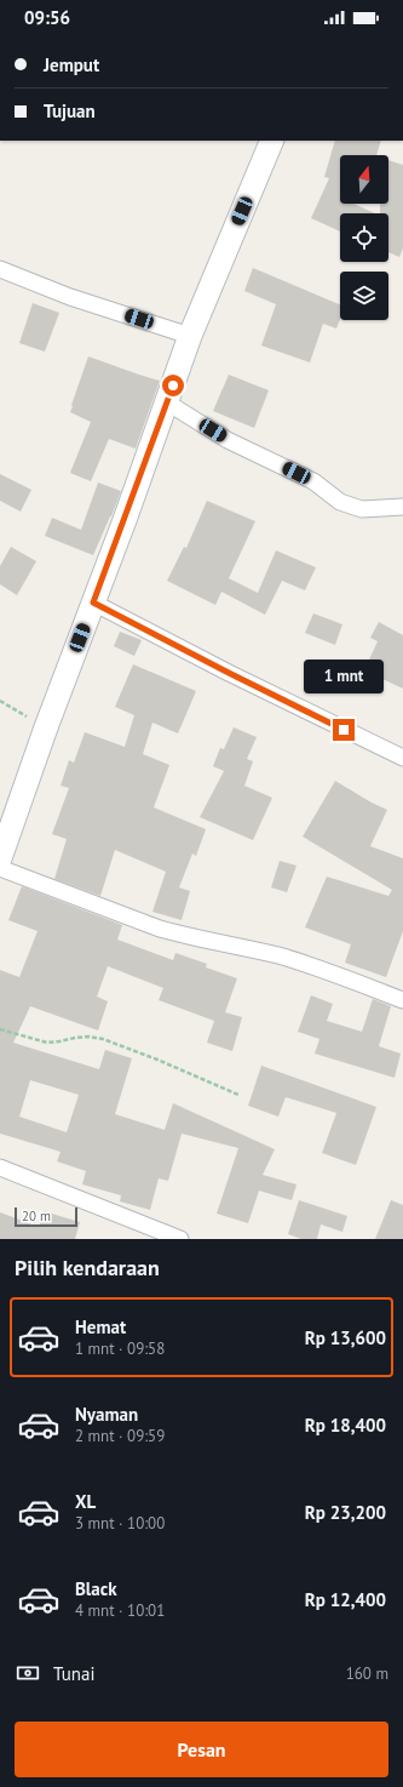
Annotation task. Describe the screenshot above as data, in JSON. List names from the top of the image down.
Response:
{
  "scale_bar": "20 m",
  "north": "top",
  "page": {
    "status": "09:56",
    "banner": ["Jemput", "Tujuan"],
    "bubble": "1 mnt",
    "scale": "20 m",
    "heading": "Pilih kendaraan",
    "list": [
      {
        "name": "Hemat",
        "note": "1 mnt · 09:58",
        "value": "Rp 13,600"
      },
      {
        "name": "Nyaman",
        "note": "2 mnt · 09:59",
        "value": "Rp 18,400"
      },
      {
        "name": "XL",
        "note": "3 mnt · 10:00",
        "value": "Rp 23,200"
      },
      {
        "name": "Black",
        "note": "4 mnt · 10:01",
        "value": "Rp 12,400"
      }
    ],
    "pay": ["Tunai", "160 m"],
    "buttons": "Pesan"
  }
}
